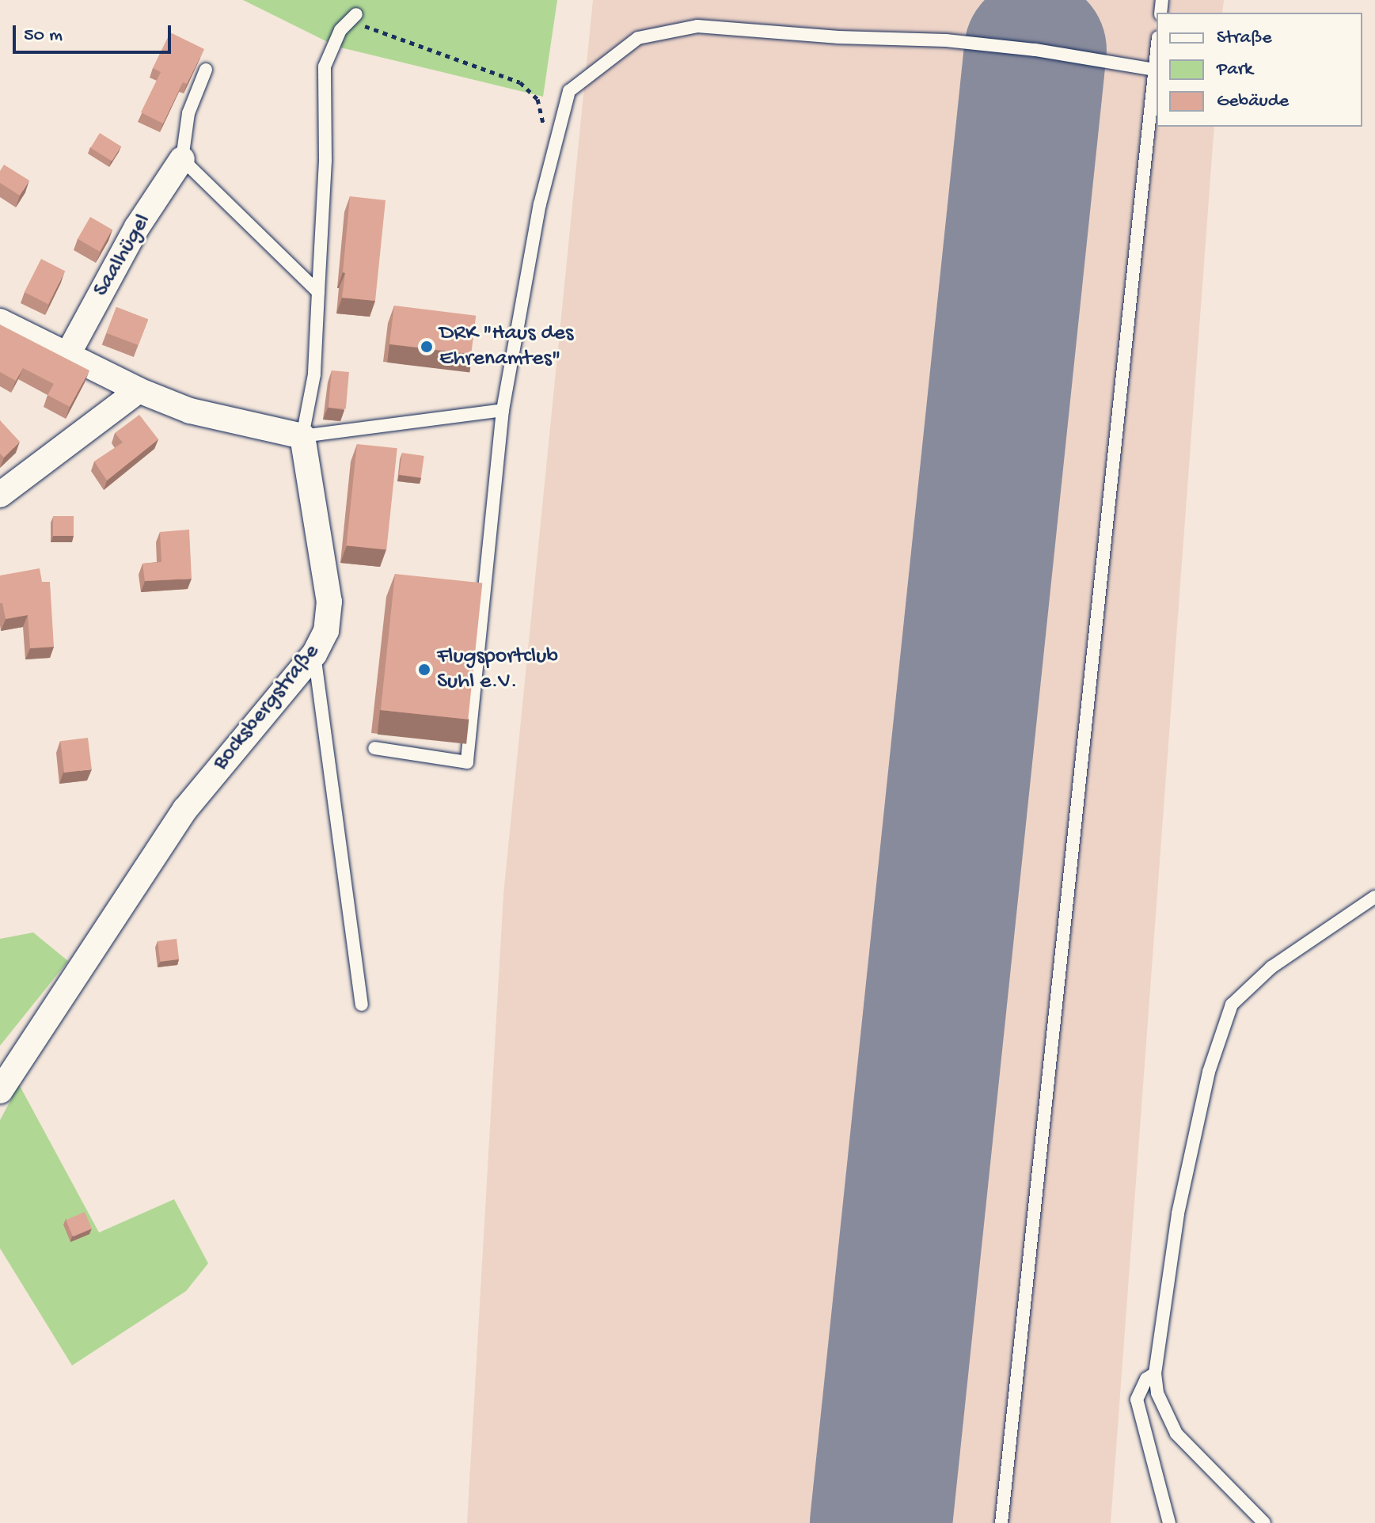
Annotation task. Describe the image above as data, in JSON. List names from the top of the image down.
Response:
{
  "streets": {
    "street": ["Saalhügel", "Bocksbergstraße"]
  },
  "places": ["DRK \"Haus des Ehrenamtes\"", "Flugsportclub Suhl e.V."],
  "legend": ["Straße", "Park", "Gebäude"],
  "scale_bar": "50 m"
}
